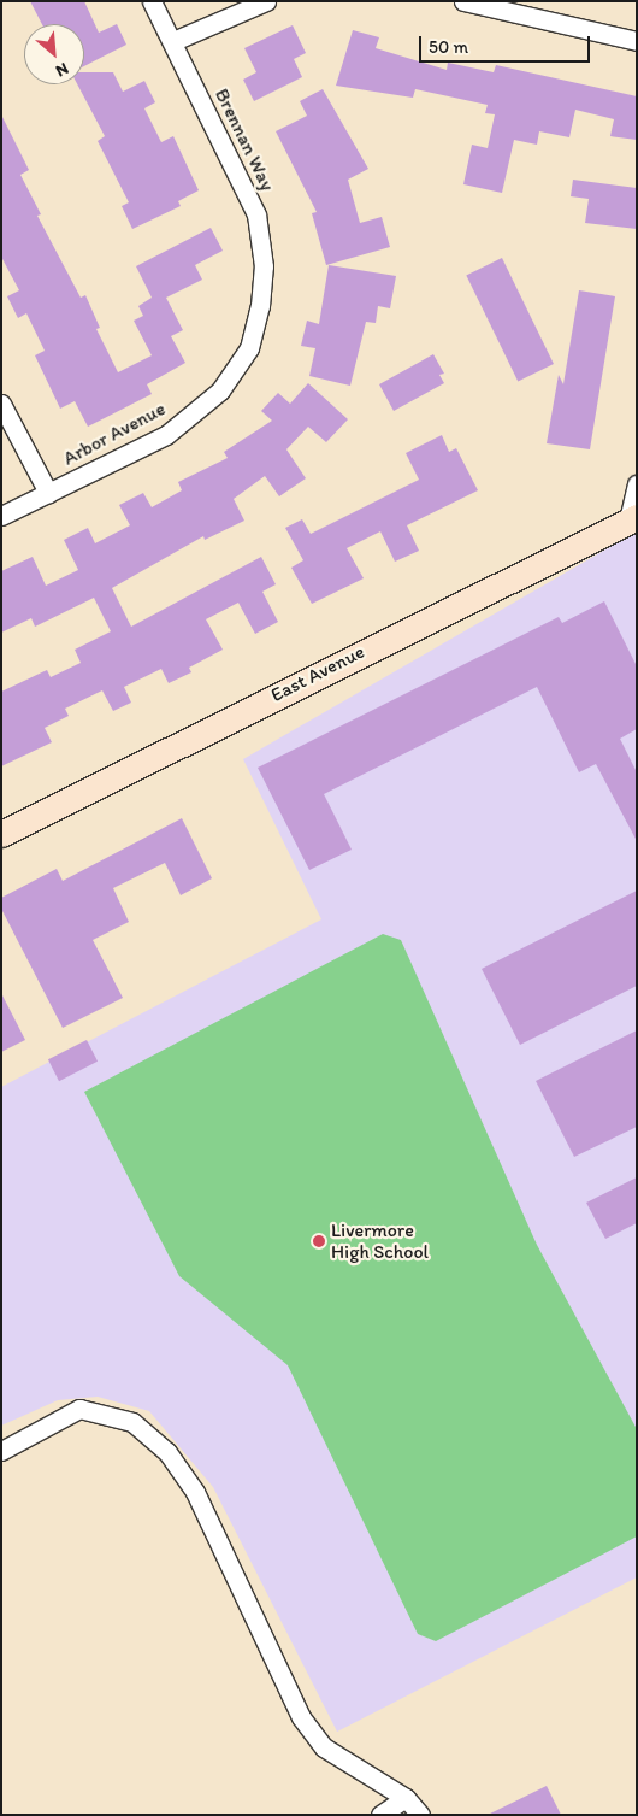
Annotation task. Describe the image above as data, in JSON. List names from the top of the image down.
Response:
{
  "streets": {
    "main road": ["East Avenue"],
    "street": ["Brennan Way", "Arbor Avenue"]
  },
  "crossings": [
    ["Brennan Way", "Arbor Avenue"]
  ],
  "places": ["Livermore High School"],
  "scale_bar": "50 m",
  "north": "bottom right"
}
